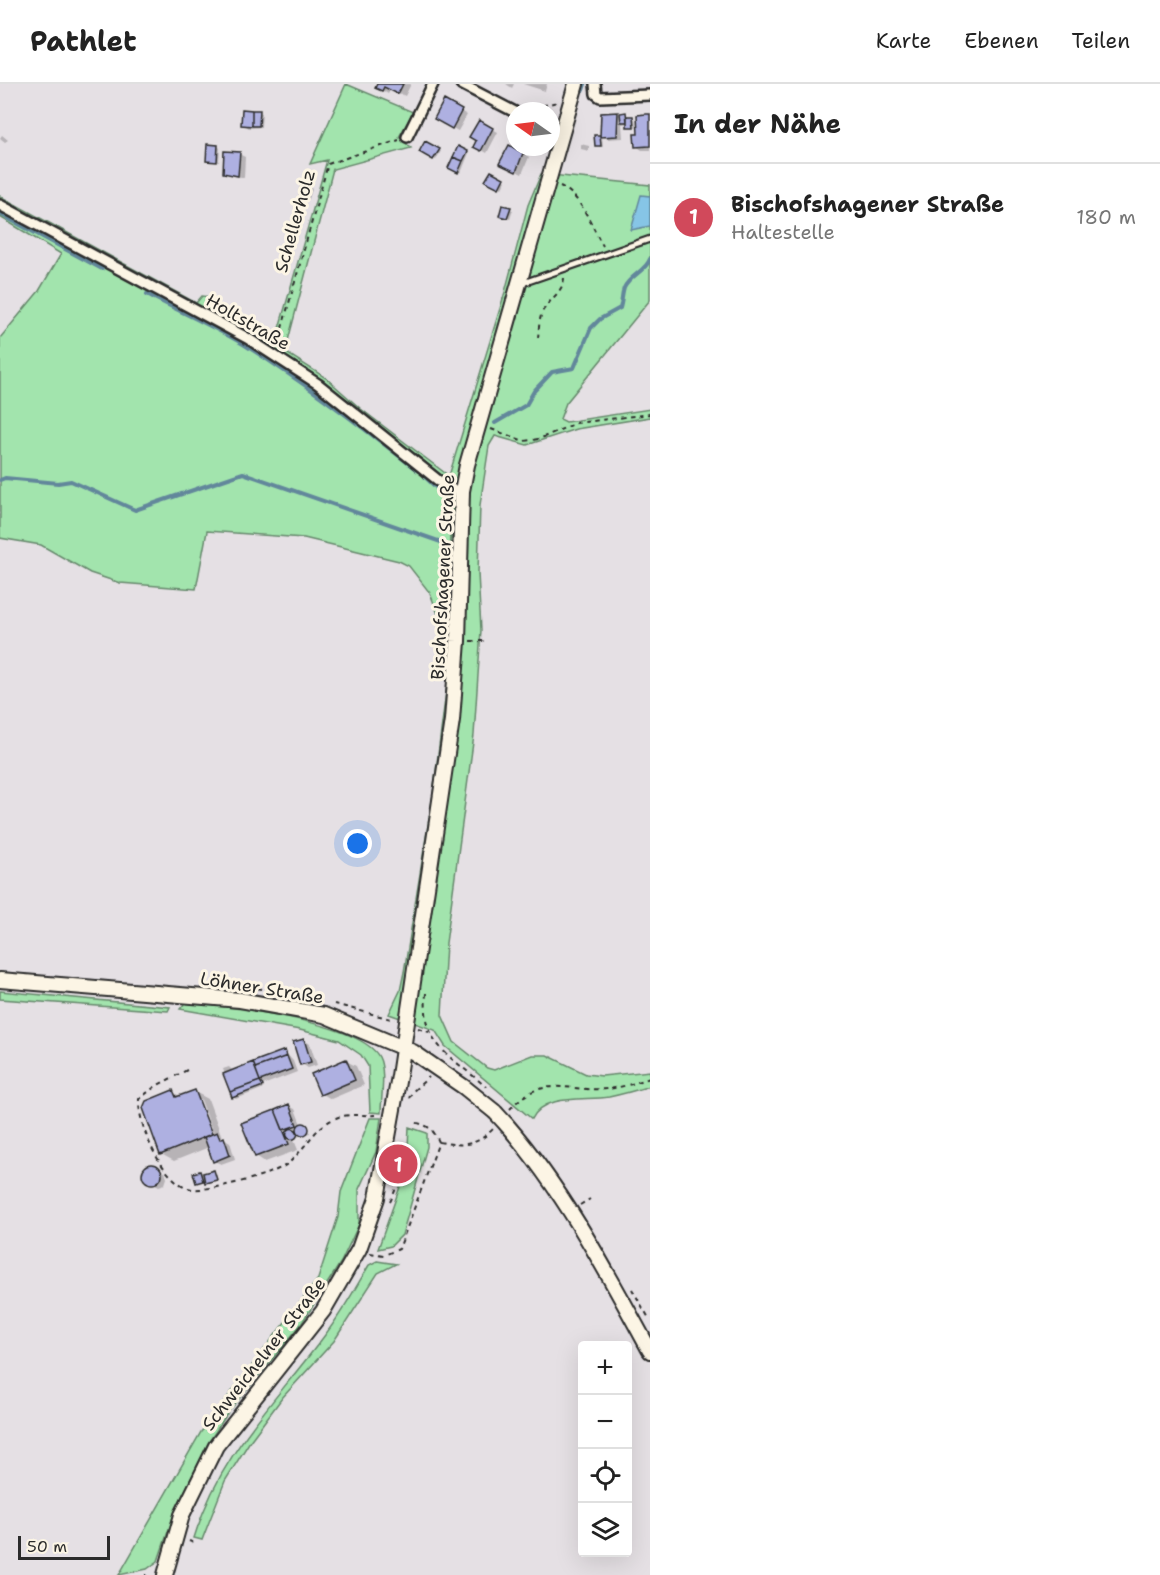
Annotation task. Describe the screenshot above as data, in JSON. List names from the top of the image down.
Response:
{
  "streets": {
    "street": [
      "Holtstraße",
      "Bischofshagener Straße",
      "Löhner Straße",
      "Schweichelner Straße"
    ],
    "path": ["Schellerholz"]
  },
  "crossings": [
    ["Schellerholz", "Holtstraße"],
    ["Holtstraße", "Bischofshagener Straße"],
    ["Bischofshagener Straße", "Löhner Straße"],
    ["Bischofshagener Straße", "Schweichelner Straße"],
    ["Löhner Straße", "Schweichelner Straße"]
  ],
  "scale_bar": "50 m",
  "north": "left",
  "page": {
    "header": "Pathlet",
    "nav": ["Karte", "Ebenen", "Teilen"],
    "heading": "In der Nähe",
    "list": [
      {
        "mark": "1",
        "name": "Bischofshagener Straße",
        "note": "Haltestelle",
        "value": "180 m"
      }
    ],
    "pins": "1",
    "map_buttons": ["+", "−"],
    "scale": "50 m"
  }
}
